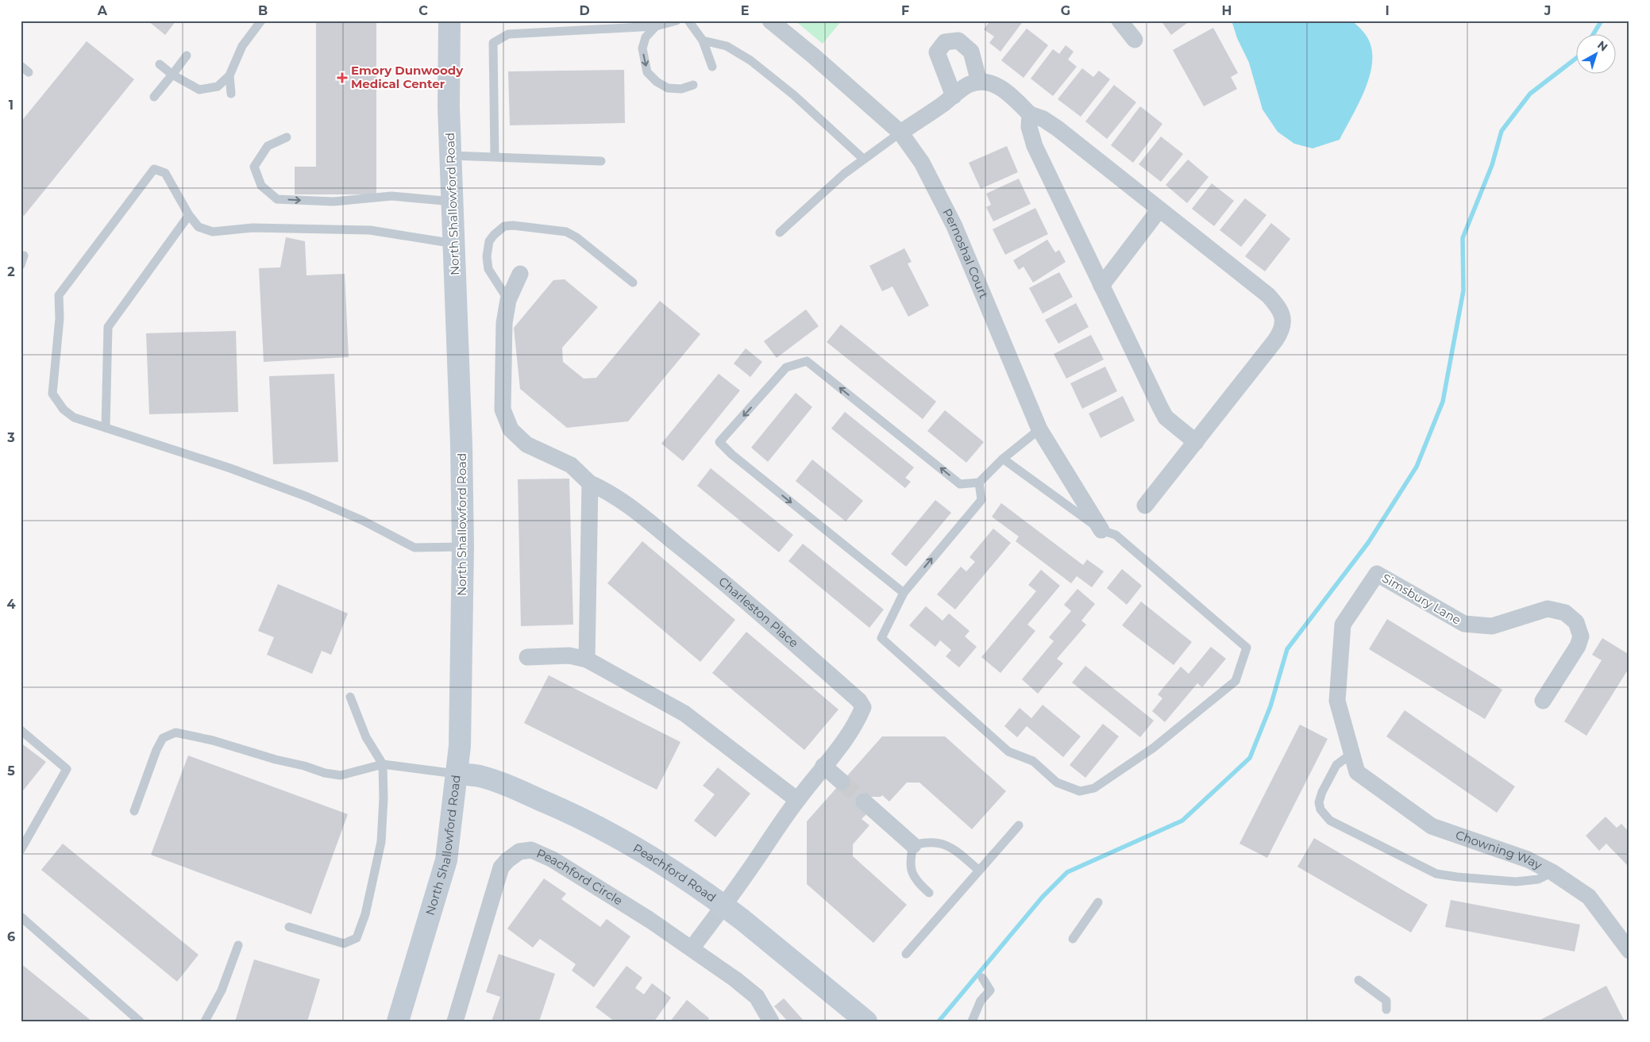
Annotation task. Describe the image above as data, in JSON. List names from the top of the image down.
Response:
{
  "streets": {
    "street": [
      "North Shallowford Road",
      "Pernoshal Court",
      "Simsbury Lane",
      "Charleston Place",
      "Chowning Way",
      "Peachford Road",
      "Peachford Circle"
    ]
  },
  "crossings": [
    ["North Shallowford Road", "Peachford Road"],
    ["Simsbury Lane", "Chowning Way"],
    ["Charleston Place", "Peachford Road"]
  ],
  "places": {
    "health": ["Emory Dunwoody Medical Center"]
  },
  "north": "top right",
  "grid": {
    "columns": [
      "A",
      "B",
      "C",
      "D",
      "E",
      "F",
      "G",
      "H",
      "I",
      "J"
    ],
    "rows": [
      "1",
      "2",
      "3",
      "4",
      "5",
      "6"
    ]
  }
}
